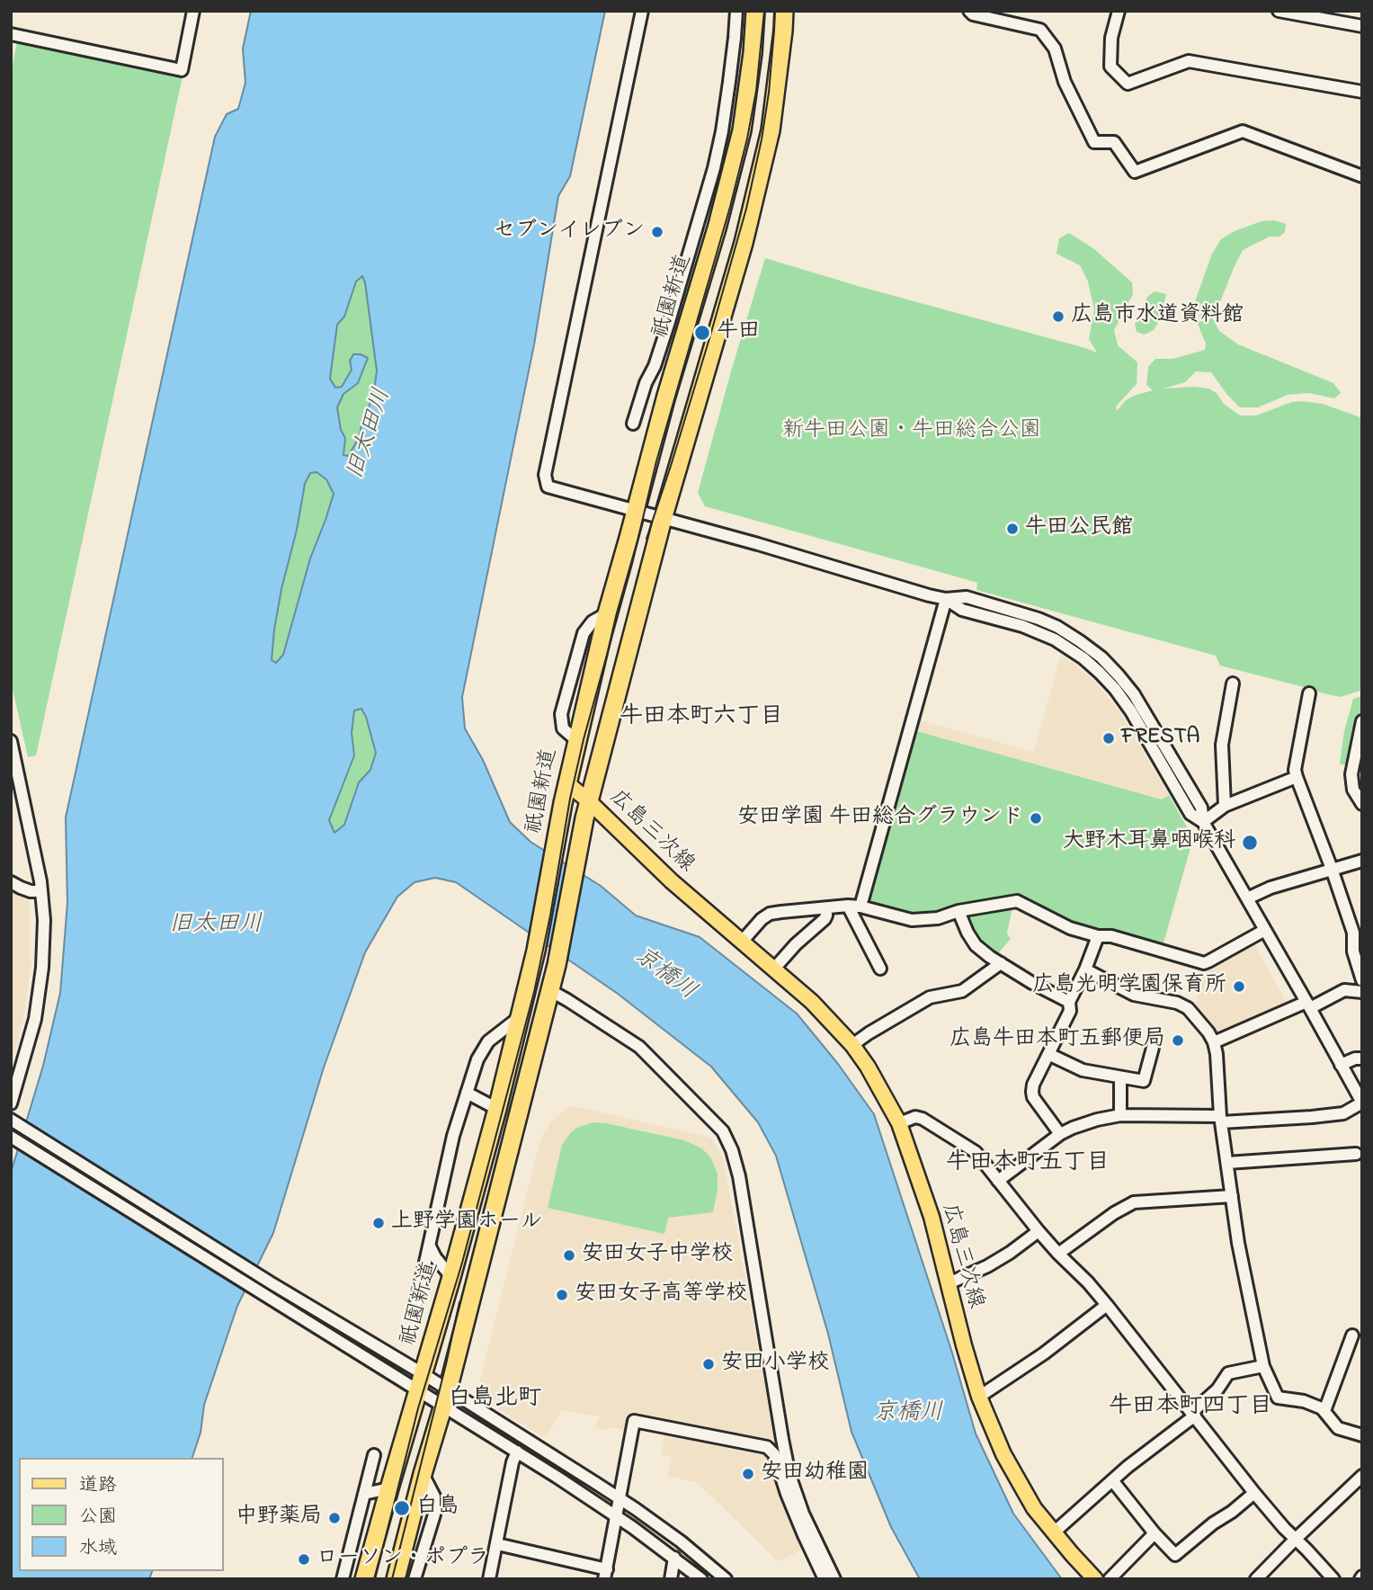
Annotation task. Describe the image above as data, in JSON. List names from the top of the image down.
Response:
{
  "streets": {
    "highway": ["祇園新道"],
    "main road": ["広島三次線"]
  },
  "crossings": [
    ["祇園新道", "広島三次線"]
  ],
  "districts": [
    "牛田本町六丁目",
    "牛田本町五丁目",
    "白島北町",
    "牛田本町四丁目"
  ],
  "water": ["旧太田川", "京橋川"],
  "parks": ["新牛田公園・牛田総合公園"],
  "places": [
    "セブンイレブン",
    "広島市水道資料館",
    "牛田",
    "牛田公民館",
    "FRESTA",
    "安田学園 牛田総合グラウンド",
    "大野木耳鼻咽喉科",
    "広島光明学園保育所",
    "広島牛田本町五郵便局",
    "上野学園ホール",
    "安田女子中学校",
    "安田女子高等学校",
    "安田小学校",
    "安田幼稚園",
    "白島",
    "中野薬局",
    "ローソン・ポプラ"
  ],
  "legend": ["道路", "公園", "水域"]
}
